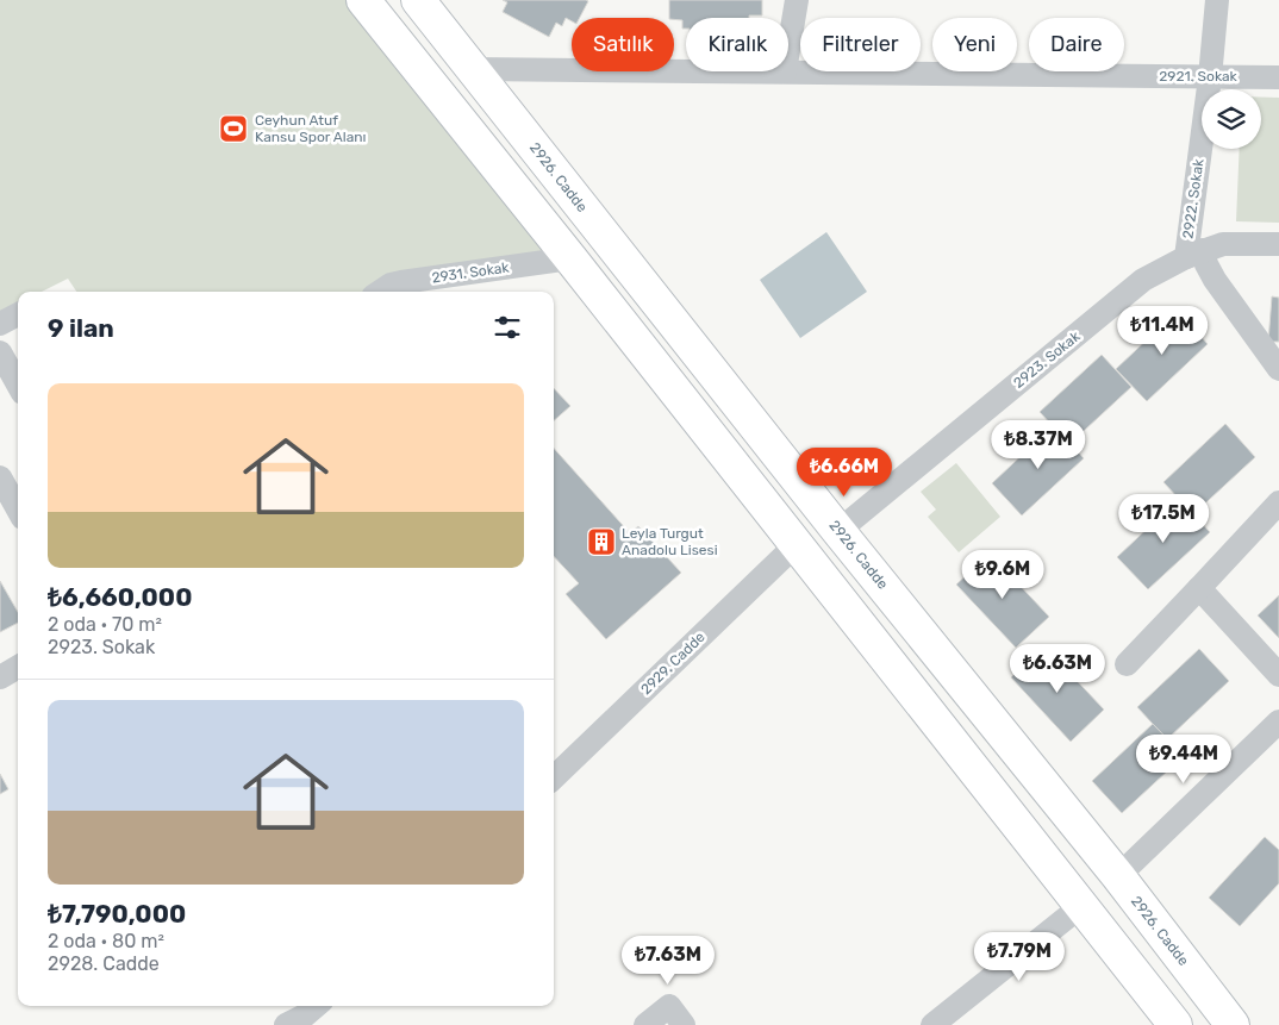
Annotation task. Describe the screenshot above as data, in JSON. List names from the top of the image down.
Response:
{
  "streets": {
    "street": [
      "2921. Sokak",
      "2926. Cadde",
      "2922. Sokak",
      "2931. Sokak",
      "2923. Sokak",
      "2929. Cadde"
    ]
  },
  "crossings": [
    ["2921. Sokak", "2926. Cadde"],
    ["2921. Sokak", "2922. Sokak"],
    ["2926. Cadde", "2923. Sokak"],
    ["2922. Sokak", "2923. Sokak"]
  ],
  "places": {
    "sports": ["Ceyhun Atuf Kansu Spor Alanı"],
    "building": ["Leyla Turgut Anadolu Lisesi"]
  },
  "page": {
    "chip": [
      "Satılık",
      "Kiralık",
      "Filtreler",
      "Yeni",
      "Daire"
    ],
    "heading": "9 ilan",
    "price": [
      "₺11.4M",
      "₺8.37M",
      "₺6.66M",
      "₺17.5M",
      "₺9.6M",
      "₺6.63M",
      "₺9.44M",
      "₺7.79M",
      "₺7.63M"
    ],
    "list": [
      {
        "name": "₺6,660,000",
        "note": "2 oda · 70 m² · 2923. Sokak"
      },
      {
        "name": "₺7,790,000",
        "note": "2 oda · 80 m² · 2928. Cadde"
      }
    ]
  }
}
